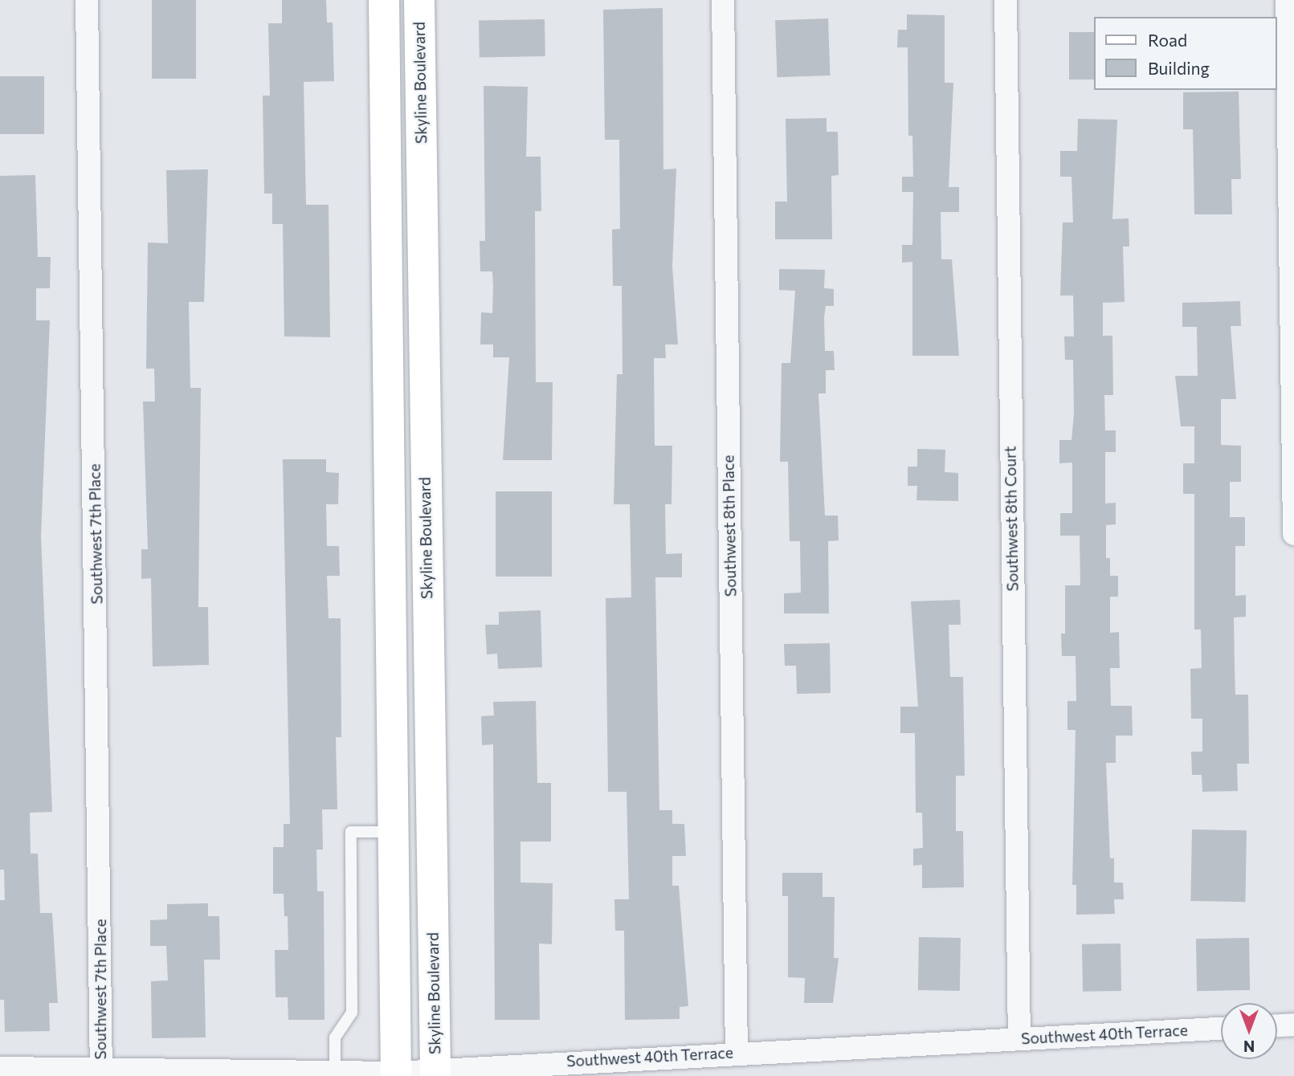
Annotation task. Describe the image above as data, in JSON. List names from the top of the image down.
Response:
{
  "streets": {
    "street": [
      "Skyline Boulevard",
      "Southwest 8th Court",
      "Southwest 8th Place",
      "Southwest 7th Place",
      "Southwest 40th Terrace"
    ]
  },
  "crossings": [
    ["Skyline Boulevard", "Southwest 40th Terrace"],
    ["Southwest 8th Court", "Southwest 40th Terrace"],
    ["Southwest 8th Place", "Southwest 40th Terrace"],
    ["Southwest 7th Place", "Southwest 40th Terrace"]
  ],
  "legend": ["Road", "Building"],
  "north": "bottom"
}
